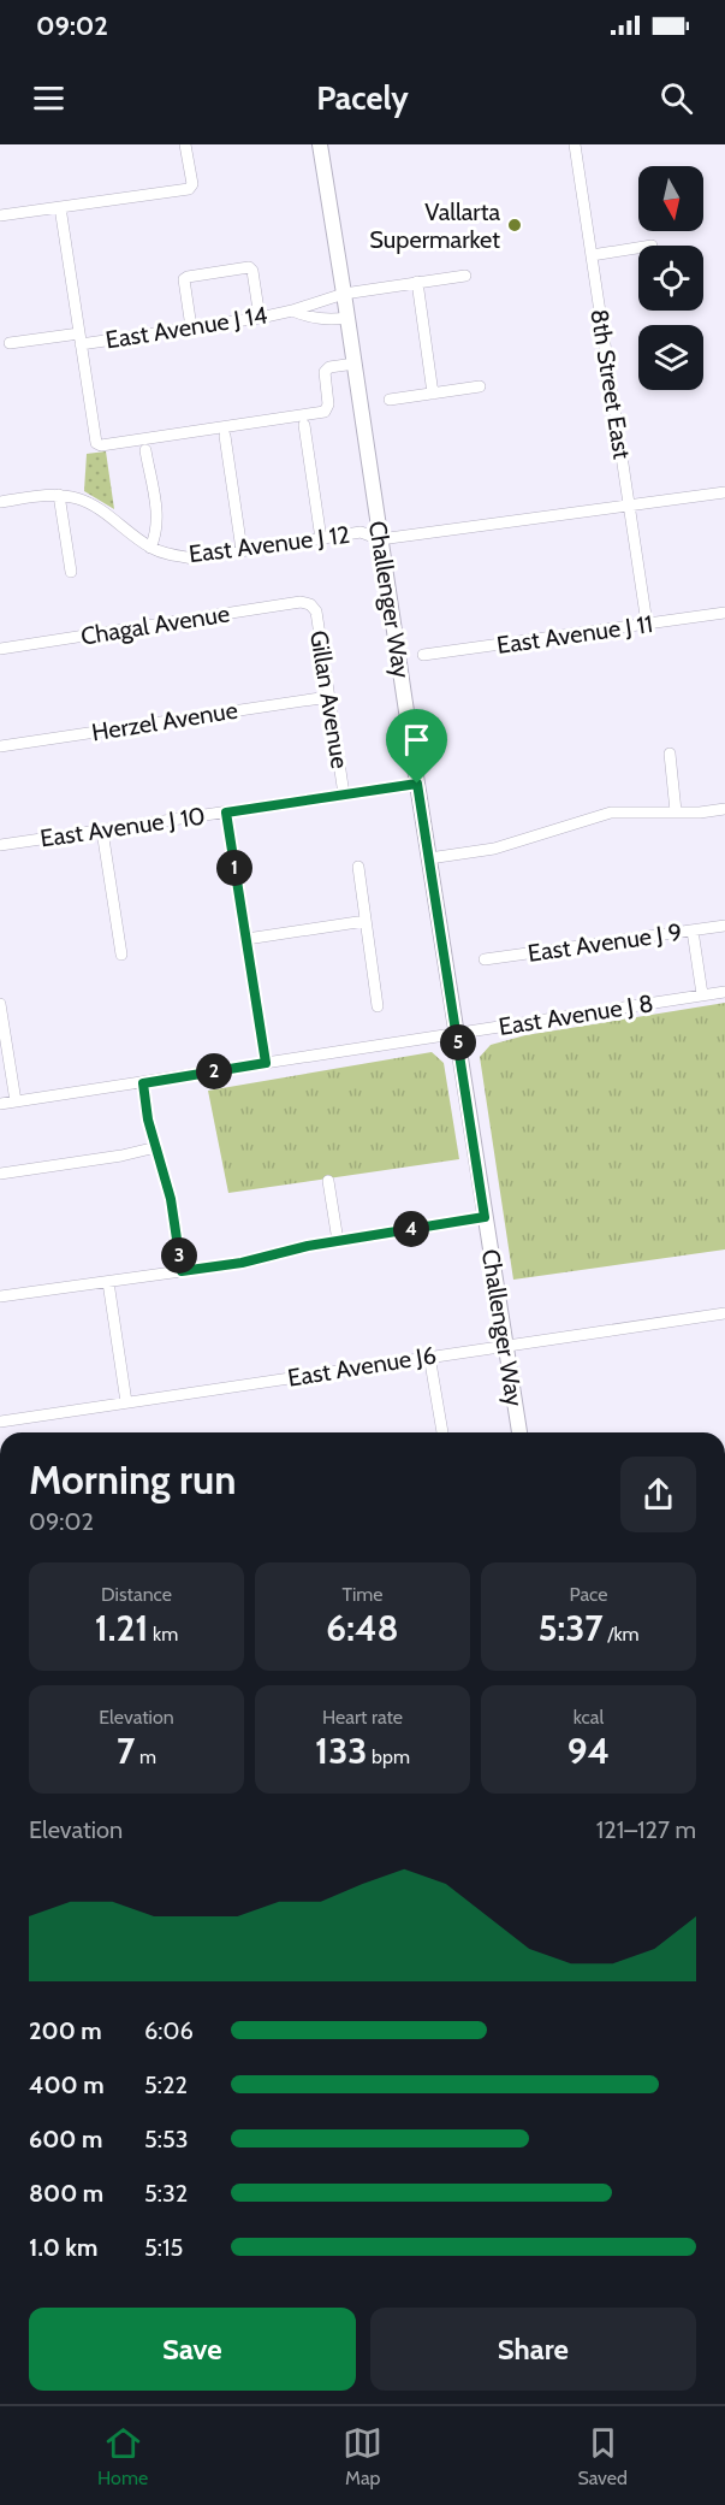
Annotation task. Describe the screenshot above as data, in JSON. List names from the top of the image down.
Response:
{
  "streets": {
    "main road": ["Challenger Way"],
    "street": [
      "East Avenue J 14",
      "8th Street East",
      "East Avenue J 12",
      "Chagal Avenue",
      "East Avenue J 11",
      "Gillan Avenue",
      "Herzel Avenue",
      "East Avenue J 10",
      "East Avenue J 9",
      "East Avenue J 8",
      "East Avenue J6"
    ]
  },
  "crossings": [
    ["East Avenue J 14", "Challenger Way"],
    ["8th Street East", "East Avenue J 12"],
    ["8th Street East", "East Avenue J 11"],
    ["East Avenue J 12", "Challenger Way"],
    ["Challenger Way", "East Avenue J 10"],
    ["Challenger Way", "East Avenue J 8"],
    ["Challenger Way", "East Avenue J6"],
    ["Chagal Avenue", "Gillan Avenue"],
    ["Gillan Avenue", "Herzel Avenue"],
    ["Gillan Avenue", "East Avenue J 10"]
  ],
  "places": ["Vallarta Supermarket"],
  "north": "bottom",
  "page": {
    "status": "09:02",
    "header": "Pacely",
    "pins": [
      "1",
      "5",
      "2",
      "4",
      "3"
    ],
    "heading": ["Morning run", "09:02"],
    "stats": [
      ["Distance", "1.21 km"],
      ["Time", "6:48"],
      ["Pace", "5:37 /km"],
      ["Elevation", "7 m"],
      ["Heart rate", "133 bpm"],
      ["kcal", "94"]
    ],
    "chart": ["Elevation", "121–127 m"],
    "list": [
      {
        "name": "200 m",
        "note": "6:06"
      },
      {
        "name": "400 m",
        "note": "5:22"
      },
      {
        "name": "600 m",
        "note": "5:53"
      },
      {
        "name": "800 m",
        "note": "5:32"
      },
      {
        "name": "1.0 km",
        "note": "5:15"
      }
    ],
    "buttons": ["Save", "Share"],
    "tabs": ["Home", "Map", "Saved"]
  }
}
